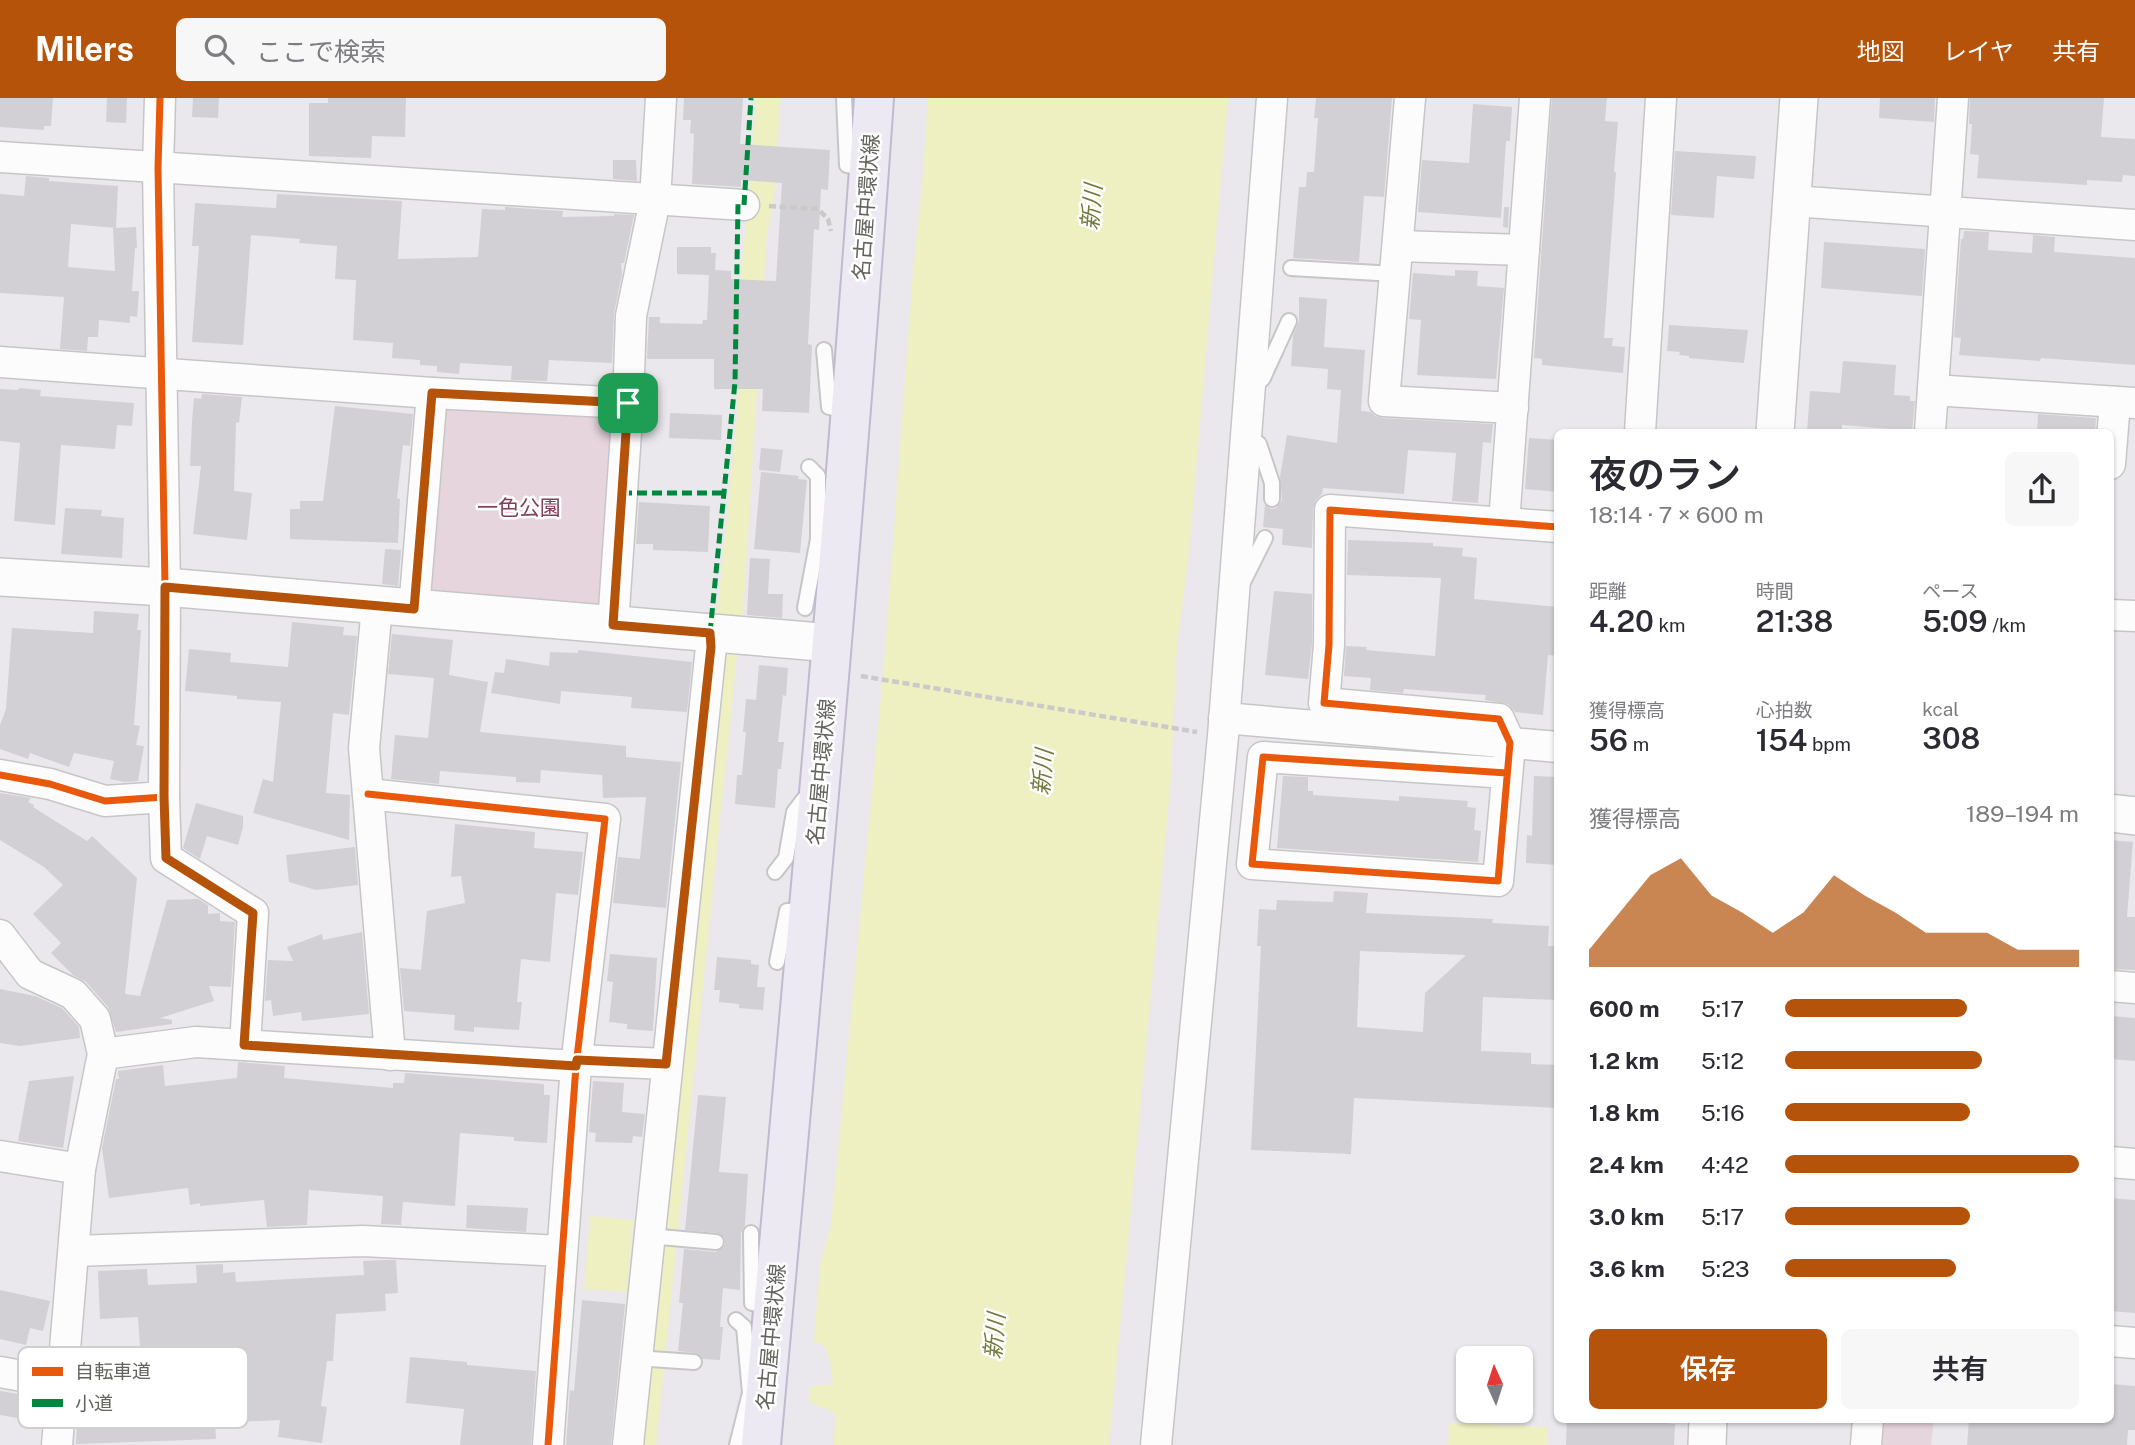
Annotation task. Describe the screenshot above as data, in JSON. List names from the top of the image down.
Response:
{
  "streets": {
    "main road": ["名古屋中環状線"]
  },
  "water": ["新川"],
  "parks": ["一色公園"],
  "legend": ["自転車道", "小道"],
  "north": "top",
  "page": {
    "header": "Milers",
    "search": "ここで検索",
    "nav": ["地図", "レイヤ", "共有"],
    "heading": ["夜のラン", "18:14 · 7 × 600 m"],
    "stats": [
      ["距離", "4.20 km"],
      ["時間", "21:38"],
      ["ペース", "5:09 /km"],
      ["獲得標高", "56 m"],
      ["心拍数", "154 bpm"],
      ["kcal", "308"]
    ],
    "chart": ["獲得標高", "189–194 m"],
    "list": [
      {
        "name": "600 m",
        "note": "5:17"
      },
      {
        "name": "1.2 km",
        "note": "5:12"
      },
      {
        "name": "1.8 km",
        "note": "5:16"
      },
      {
        "name": "2.4 km",
        "note": "4:42"
      },
      {
        "name": "3.0 km",
        "note": "5:17"
      },
      {
        "name": "3.6 km",
        "note": "5:23"
      }
    ],
    "buttons": ["保存", "共有"]
  }
}
